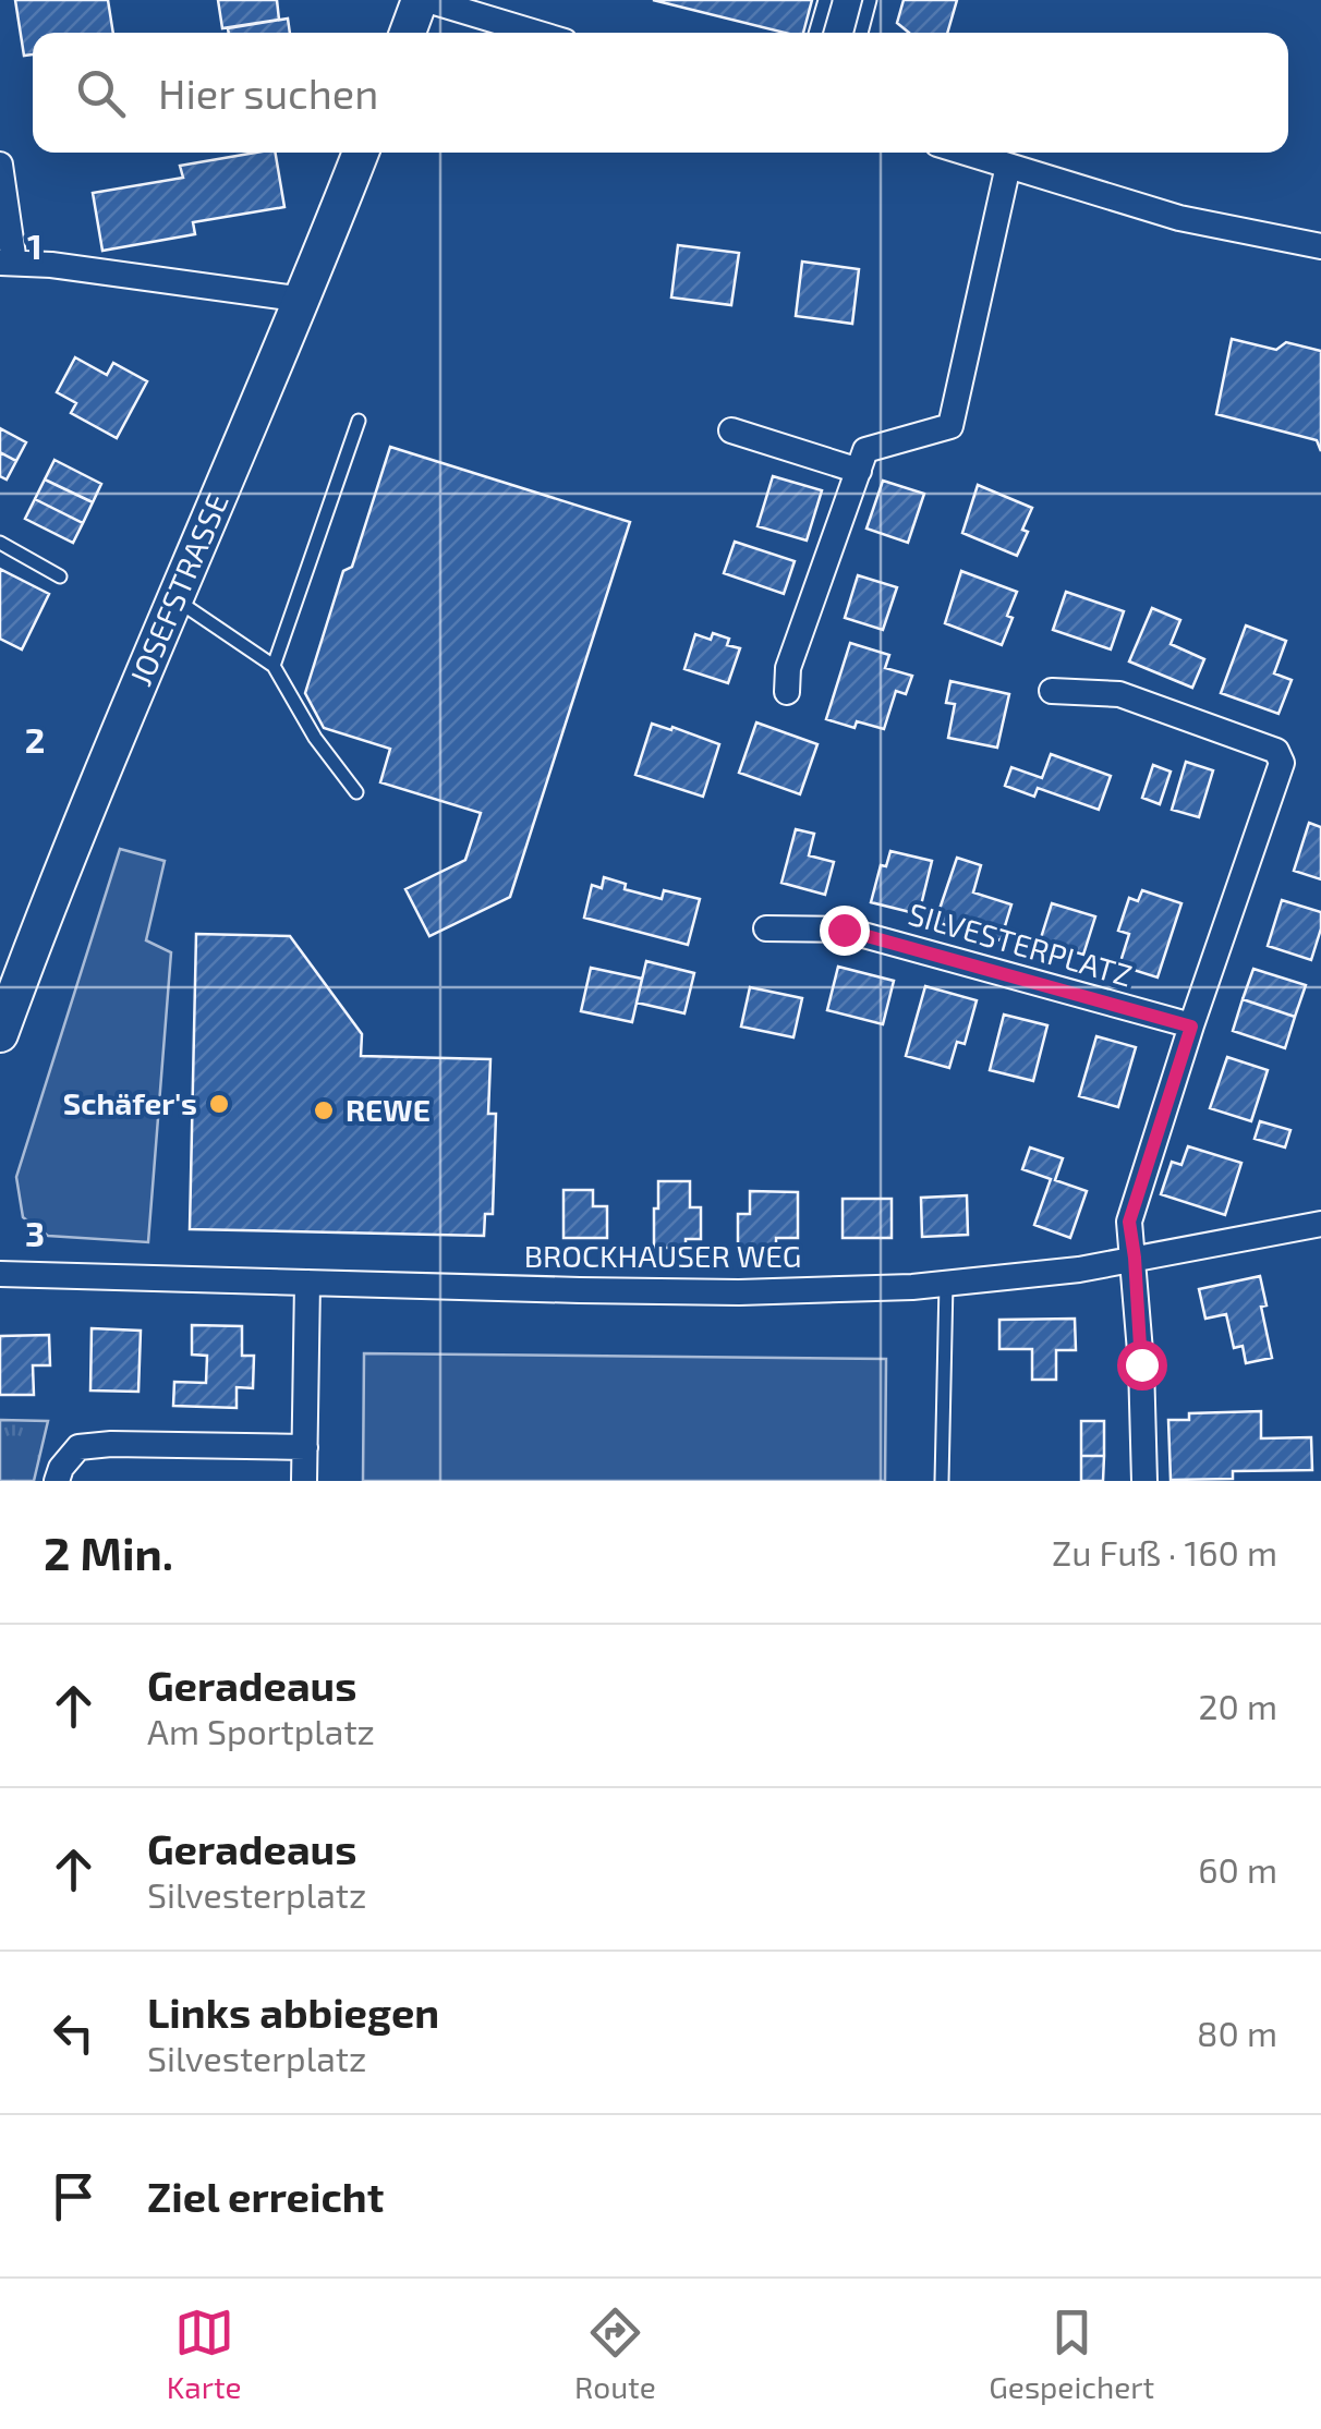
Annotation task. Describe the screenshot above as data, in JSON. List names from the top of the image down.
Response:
{
  "streets": {
    "street": ["JOSEFSTRASSE", "SILVESTERPLATZ", "BROCKHAUSER WEG"]
  },
  "places": ["Schäfer's", "REWE"],
  "page": {
    "search": "Hier suchen",
    "heading": ["2 Min.", "Zu Fuß · 160 m"],
    "list": [
      ["Geradeaus", "Am Sportplatz", "20 m"],
      ["Geradeaus", "Silvesterplatz", "60 m"],
      ["Links abbiegen", "Silvesterplatz", "80 m"],
      "Ziel erreicht"
    ],
    "nav": ["Karte", "Route", "Gespeichert"]
  },
  "grid": {
    "rows": ["1", "2", "3"]
  }
}
